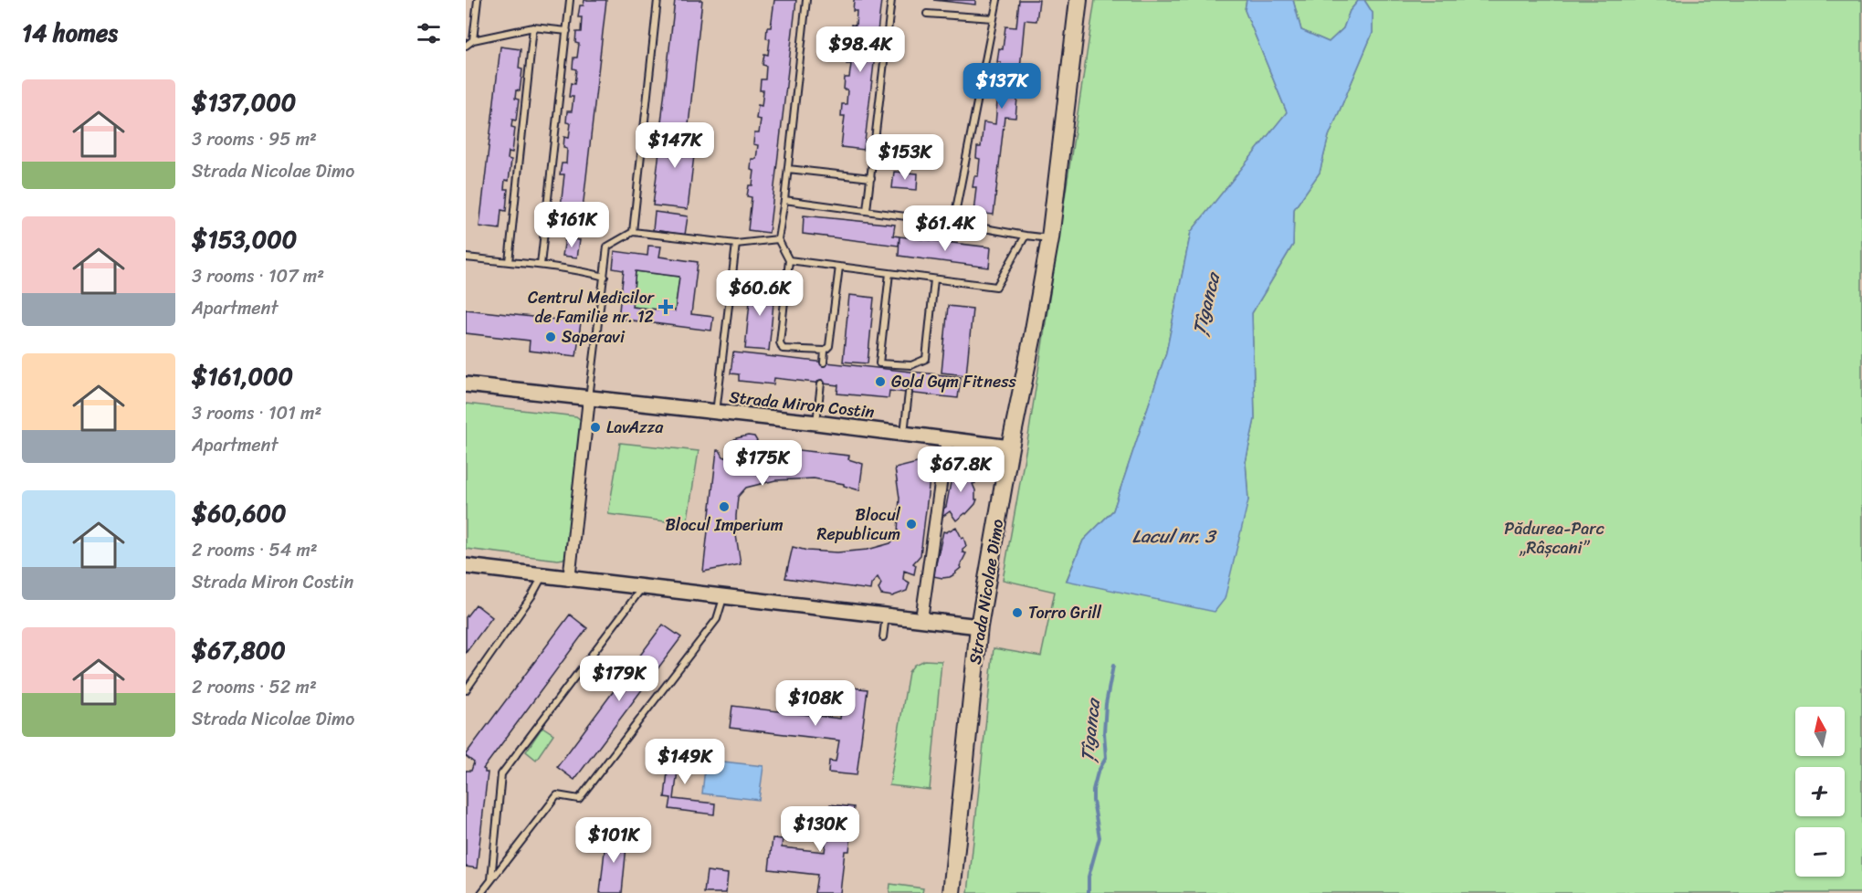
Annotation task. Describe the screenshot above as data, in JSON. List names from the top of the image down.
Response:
{
  "streets": {
    "main road": ["Strada Nicolae Dimo"],
    "street": ["Strada Miron Costin"]
  },
  "crossings": [
    ["Strada Miron Costin", "Strada Nicolae Dimo"]
  ],
  "water": ["Țîganca", "Lacul nr. 3"],
  "parks": ["Pădurea-Parc „Râșcani”"],
  "places": {
    "health": ["Centrul Medicilor de Familie nr. 12"],
    "other": [
      "Saperavi",
      "Gold Gym Fitness",
      "LavAzza",
      "Blocul Imperium",
      "Blocul Republicum",
      "Torro Grill"
    ]
  },
  "north": "top",
  "page": {
    "heading": "14 homes",
    "price": [
      "$98.4K",
      "$137K",
      "$147K",
      "$153K",
      "$161K",
      "$61.4K",
      "$60.6K",
      "$175K",
      "$67.8K",
      "$179K",
      "$108K",
      "$149K",
      "$130K",
      "$101K"
    ],
    "list": [
      {
        "name": "$137,000",
        "note": "3 rooms · 95 m² · Strada Nicolae Dimo"
      },
      {
        "name": "$153,000",
        "note": "3 rooms · 107 m² · Apartment"
      },
      {
        "name": "$161,000",
        "note": "3 rooms · 101 m² · Apartment"
      },
      {
        "name": "$60,600",
        "note": "2 rooms · 54 m² · Strada Miron Costin"
      },
      {
        "name": "$67,800",
        "note": "2 rooms · 52 m² · Strada Nicolae Dimo"
      }
    ],
    "map_buttons": ["+", "−"]
  }
}
